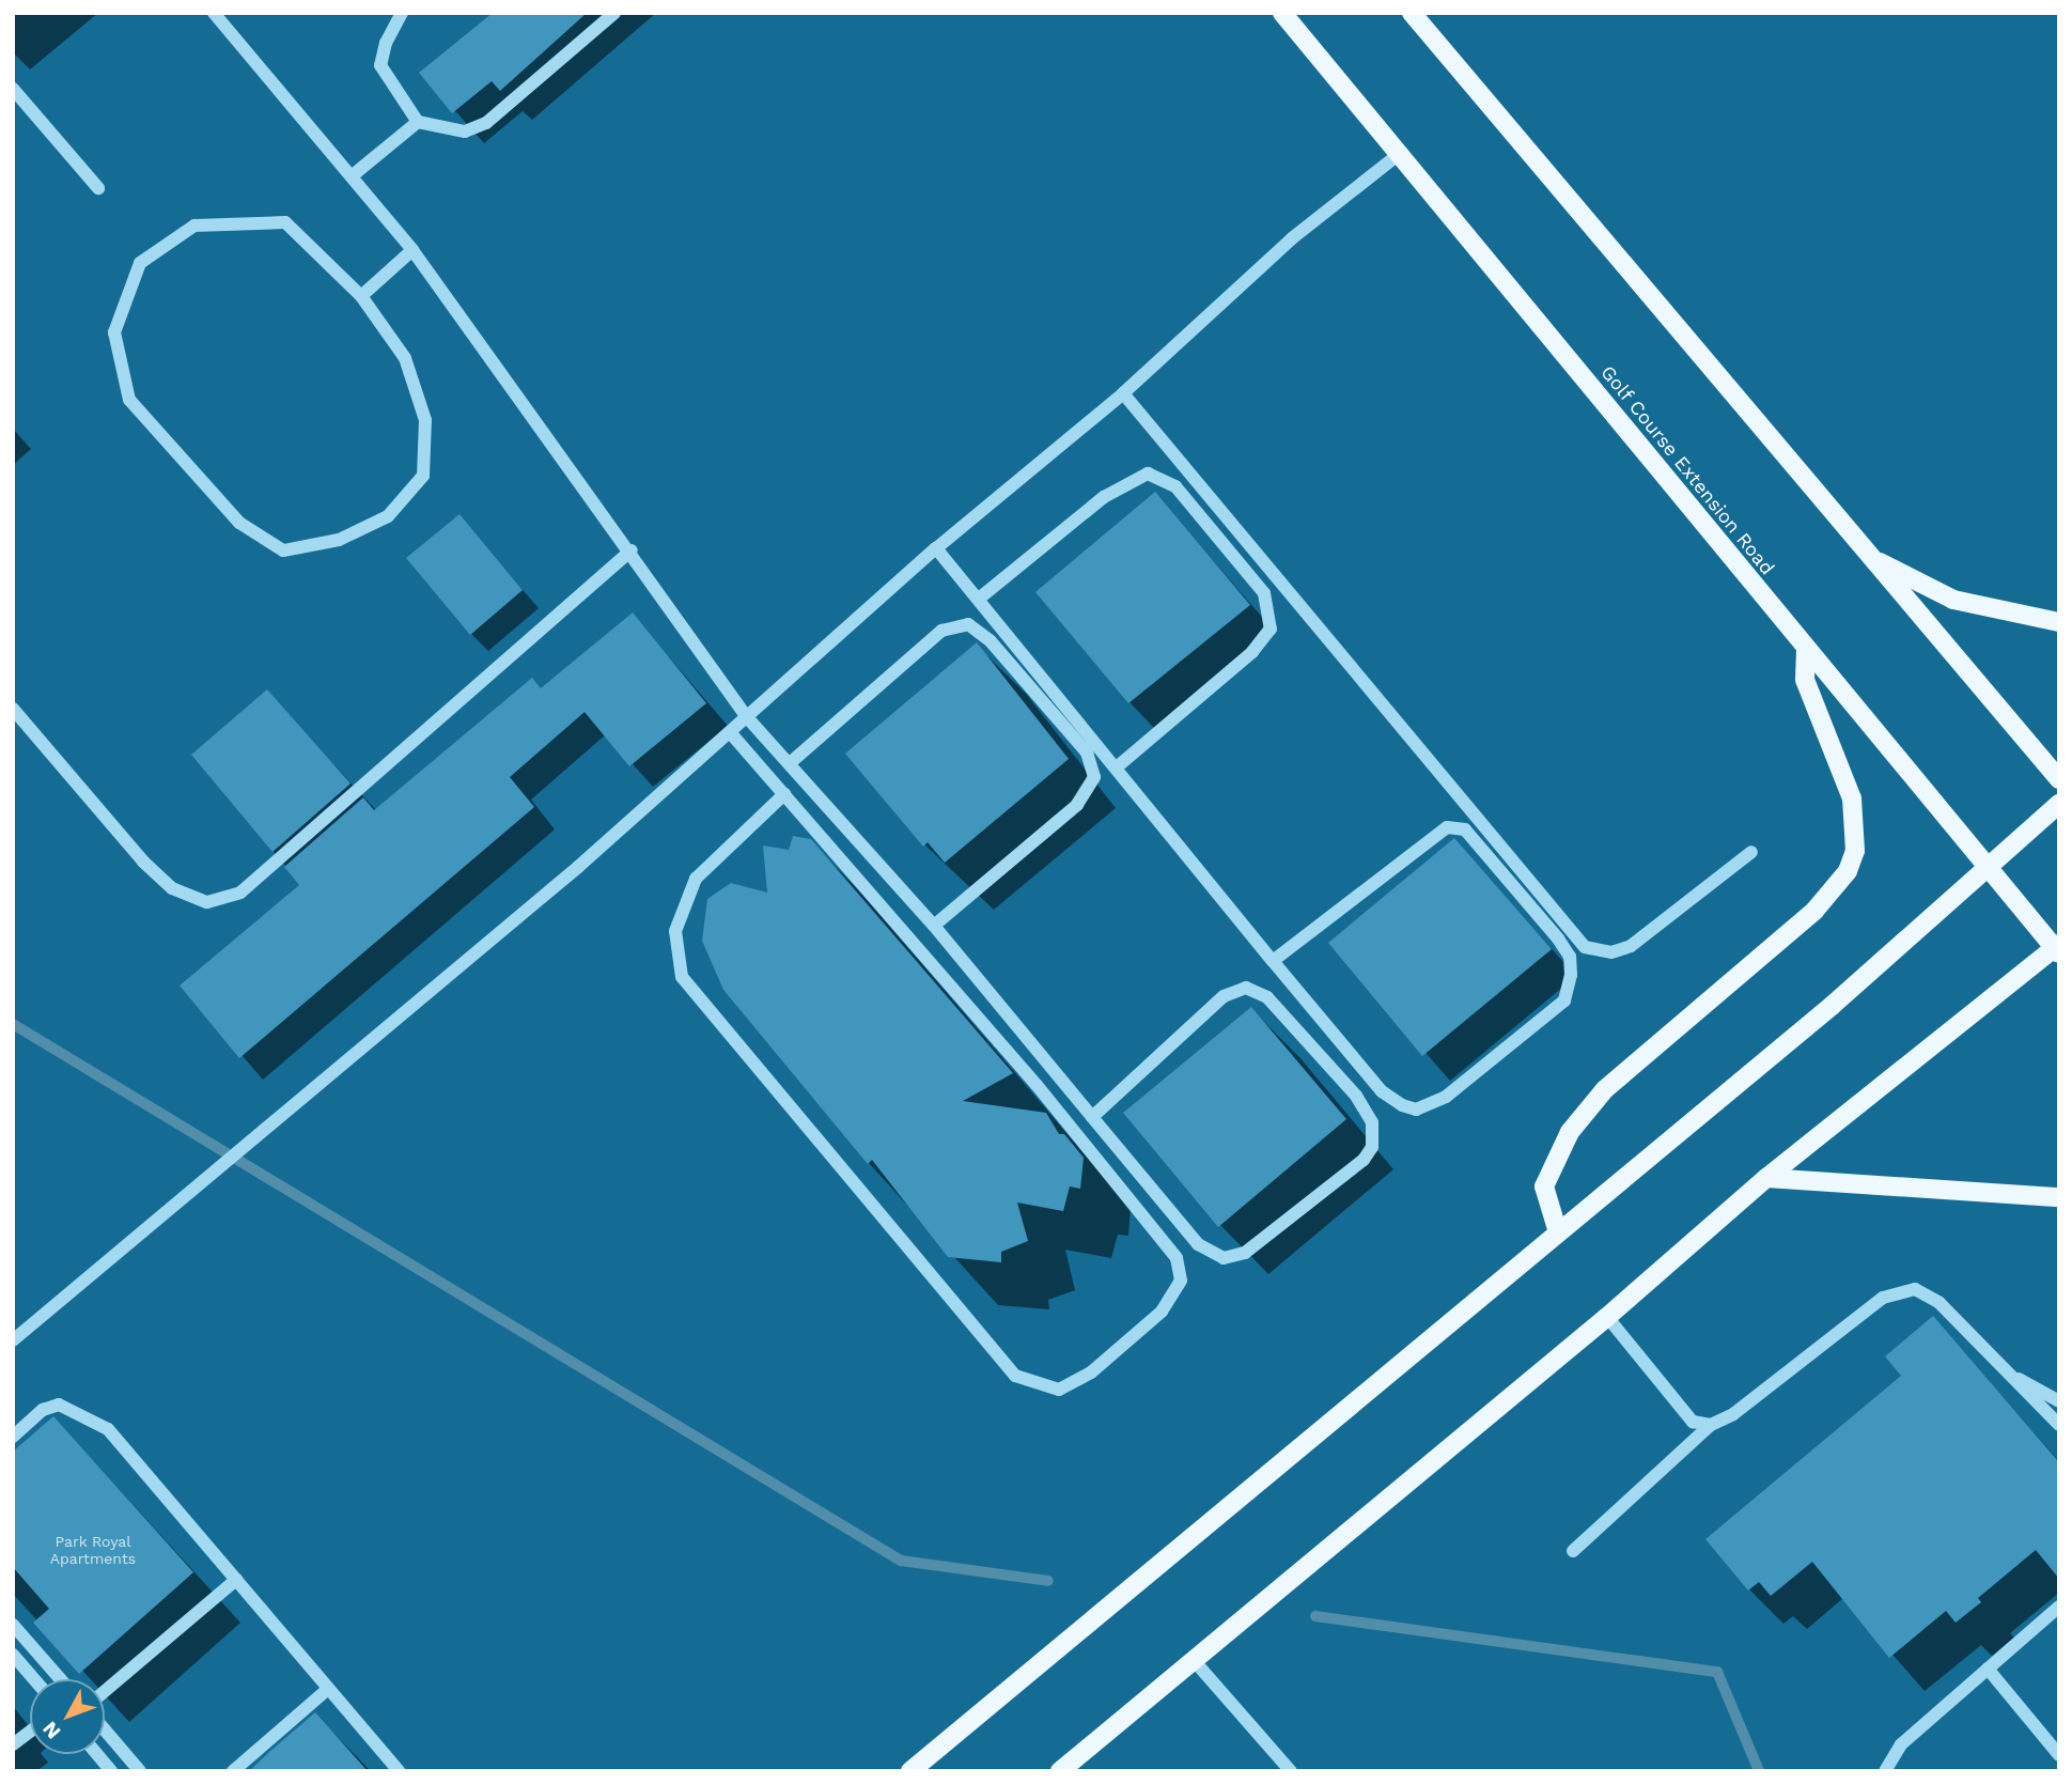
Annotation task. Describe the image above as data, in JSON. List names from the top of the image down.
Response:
{
  "streets": {
    "main road": ["Golf Course Extension Road"]
  },
  "house_numbers": ["Park Royal Apartments"],
  "north": "bottom left"
}
